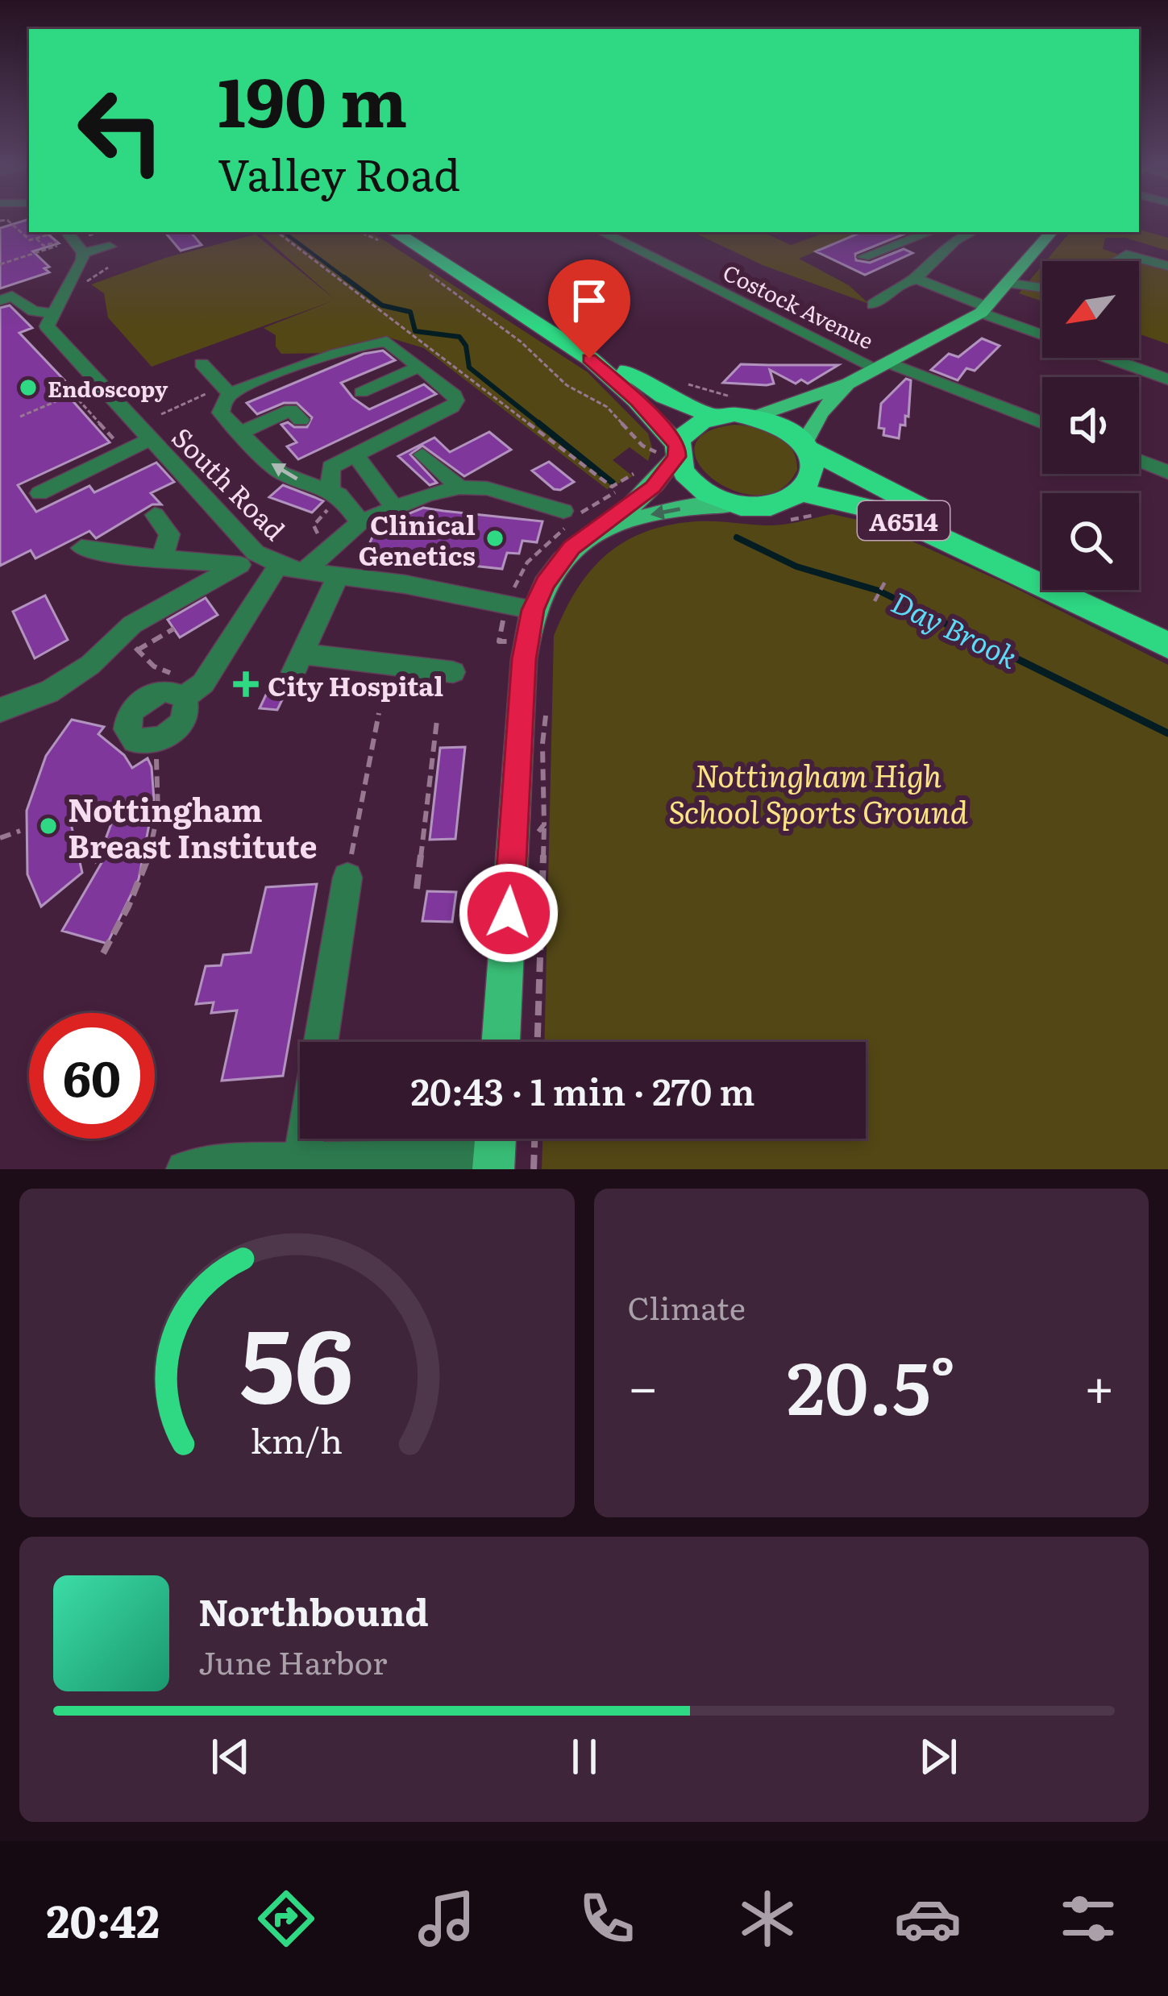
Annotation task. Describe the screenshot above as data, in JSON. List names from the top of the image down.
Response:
{
  "streets": {
    "highway": ["A6514"],
    "street": ["Costock Avenue", "South Road"]
  },
  "water": ["Day Brook"],
  "parks": ["Nottingham High School Sports Ground"],
  "places": {
    "other": ["Endoscopy", "Clinical Genetics", "Nottingham Breast Institute"],
    "health": ["City Hospital"]
  },
  "north": "bottom left",
  "page": {
    "turn": ["190 m", "Valley Road"],
    "limit": "60",
    "trip": "20:43 · 1 min · 270 m",
    "tile": "Climate",
    "heat": ["−", "20.5°", "+"],
    "song": ["Northbound", "June Harbor"],
    "tabs": "20:42",
    "gauge": ["56", "km/h"]
  }
}
